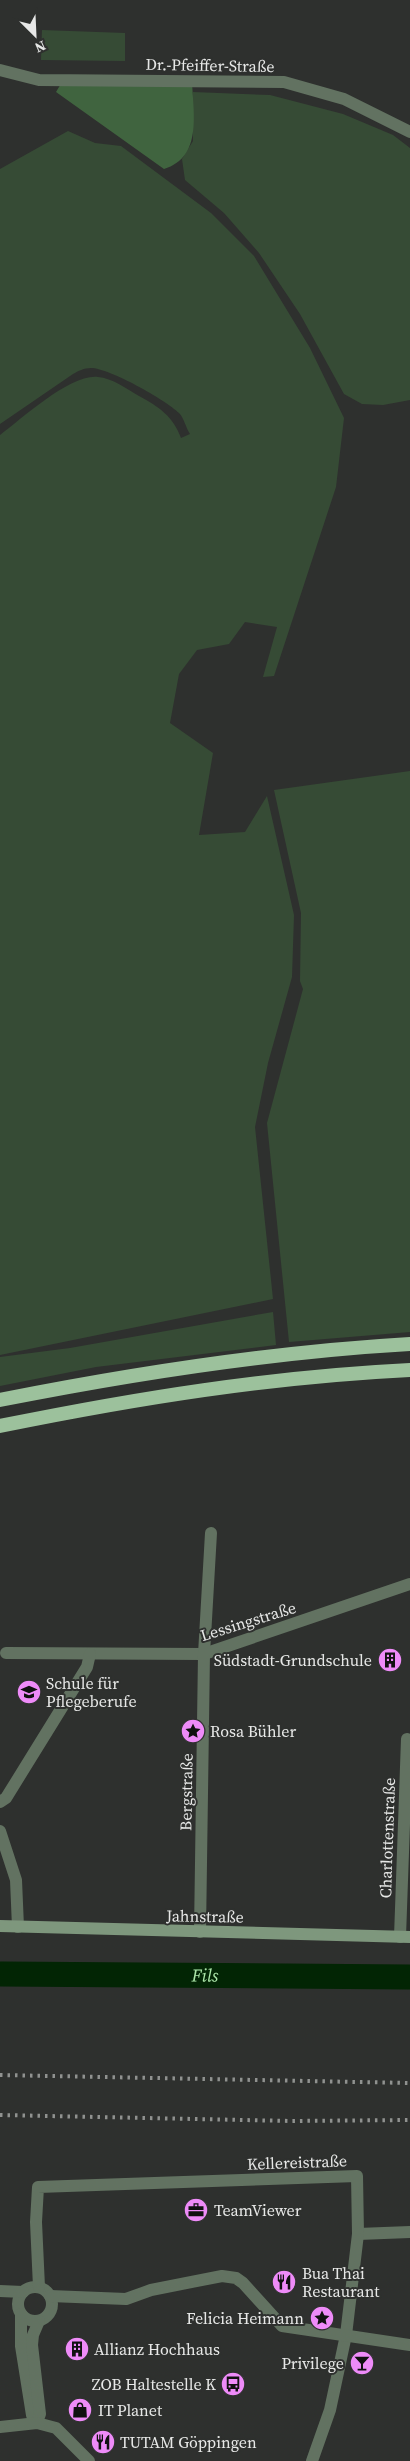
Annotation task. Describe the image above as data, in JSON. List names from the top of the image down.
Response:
{
  "streets": {
    "main road": ["Jahnstraße"],
    "street": [
      "Dr.-Pfeiffer-Straße",
      "Lessingstraße",
      "Bergstraße",
      "Charlottenstraße",
      "Kellereistraße"
    ]
  },
  "crossings": [
    ["Lessingstraße", "Bergstraße"],
    ["Bergstraße", "Jahnstraße"],
    ["Charlottenstraße", "Jahnstraße"]
  ],
  "water": ["Fils"],
  "places": {
    "building": ["Südstadt-Grundschule", "Allianz Hochhaus"],
    "school or university": ["Schule für Pflegeberufe"],
    "place": ["Rosa Bühler", "Felicia Heimann"],
    "office": ["TeamViewer"],
    "restaurant": ["Bua Thai Restaurant", "TUTAM Göppingen"],
    "bar": ["Privilege"],
    "bus stop": ["ZOB Haltestelle K"],
    "shop": ["IT Planet"]
  },
  "north": "bottom right"
}
